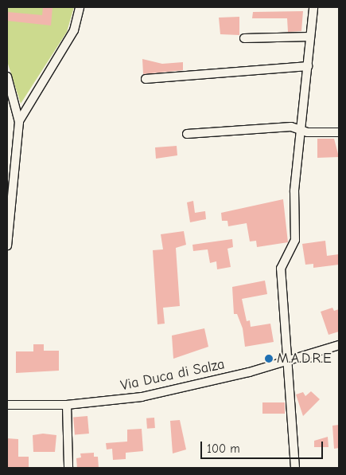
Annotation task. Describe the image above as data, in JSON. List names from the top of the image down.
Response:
{
  "streets": {
    "street": ["Via Duca di Salza"]
  },
  "places": ["M.A.D.R.E"],
  "scale_bar": "100 m"
}
